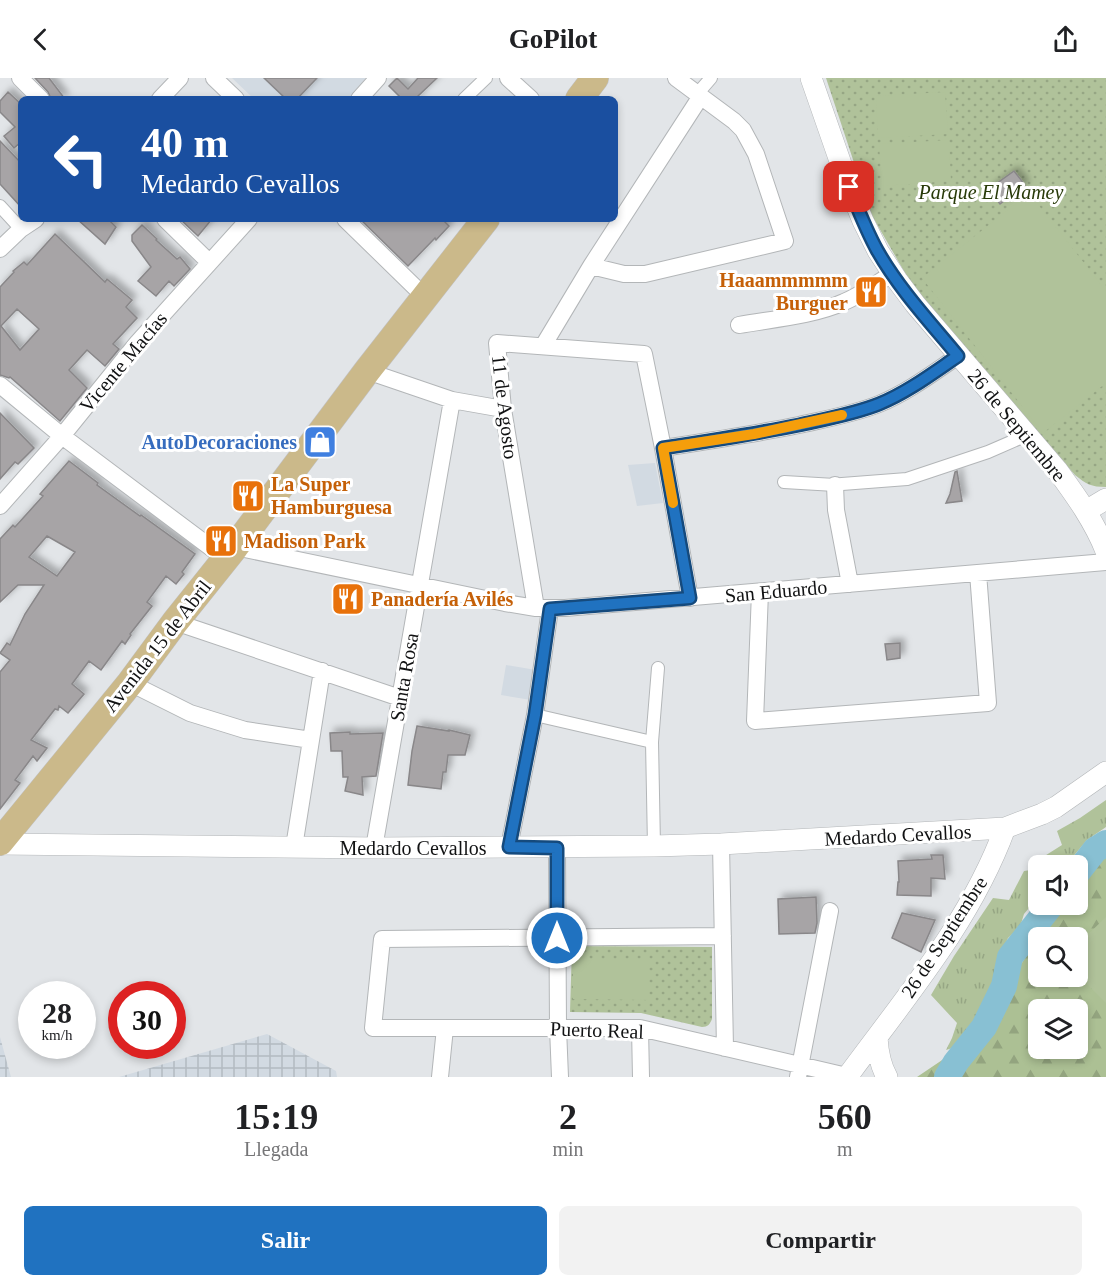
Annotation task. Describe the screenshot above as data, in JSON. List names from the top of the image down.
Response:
{
  "streets": {
    "main road": ["Avenida 15 de Abril"],
    "street": [
      "Vicente Macías",
      "11 de Agosto",
      "26 de Septiembre",
      "San Eduardo",
      "Santa Rosa",
      "Medardo Cevallos",
      "Puerto Real"
    ]
  },
  "crossings": [
    ["Vicente Macías", "San Eduardo"],
    ["11 de Agosto", "San Eduardo"],
    ["11 de Agosto", "Medardo Cevallos"],
    ["26 de Septiembre", "Medardo Cevallos"],
    ["26 de Septiembre", "Puerto Real"],
    ["San Eduardo", "Avenida 15 de Abril"],
    ["San Eduardo", "Santa Rosa"],
    ["Avenida 15 de Abril", "Medardo Cevallos"],
    ["Santa Rosa", "Medardo Cevallos"]
  ],
  "parks": ["Parque El Mamey"],
  "places": {
    "restaurant": [
      "Haaammmmm Burguer",
      "La Super Hamburguesa",
      "Madison Park",
      "Panadería Avilés"
    ],
    "shop": ["AutoDecoraciones"]
  },
  "page": {
    "header": "GoPilot",
    "turn": ["40 m", "Medardo Cevallos"],
    "speed": "28 km/h",
    "limit": "30",
    "eta": [
      "15:19",
      "Llegada",
      "2",
      "min",
      "560",
      "m"
    ],
    "buttons": ["Salir", "Compartir"]
  }
}
